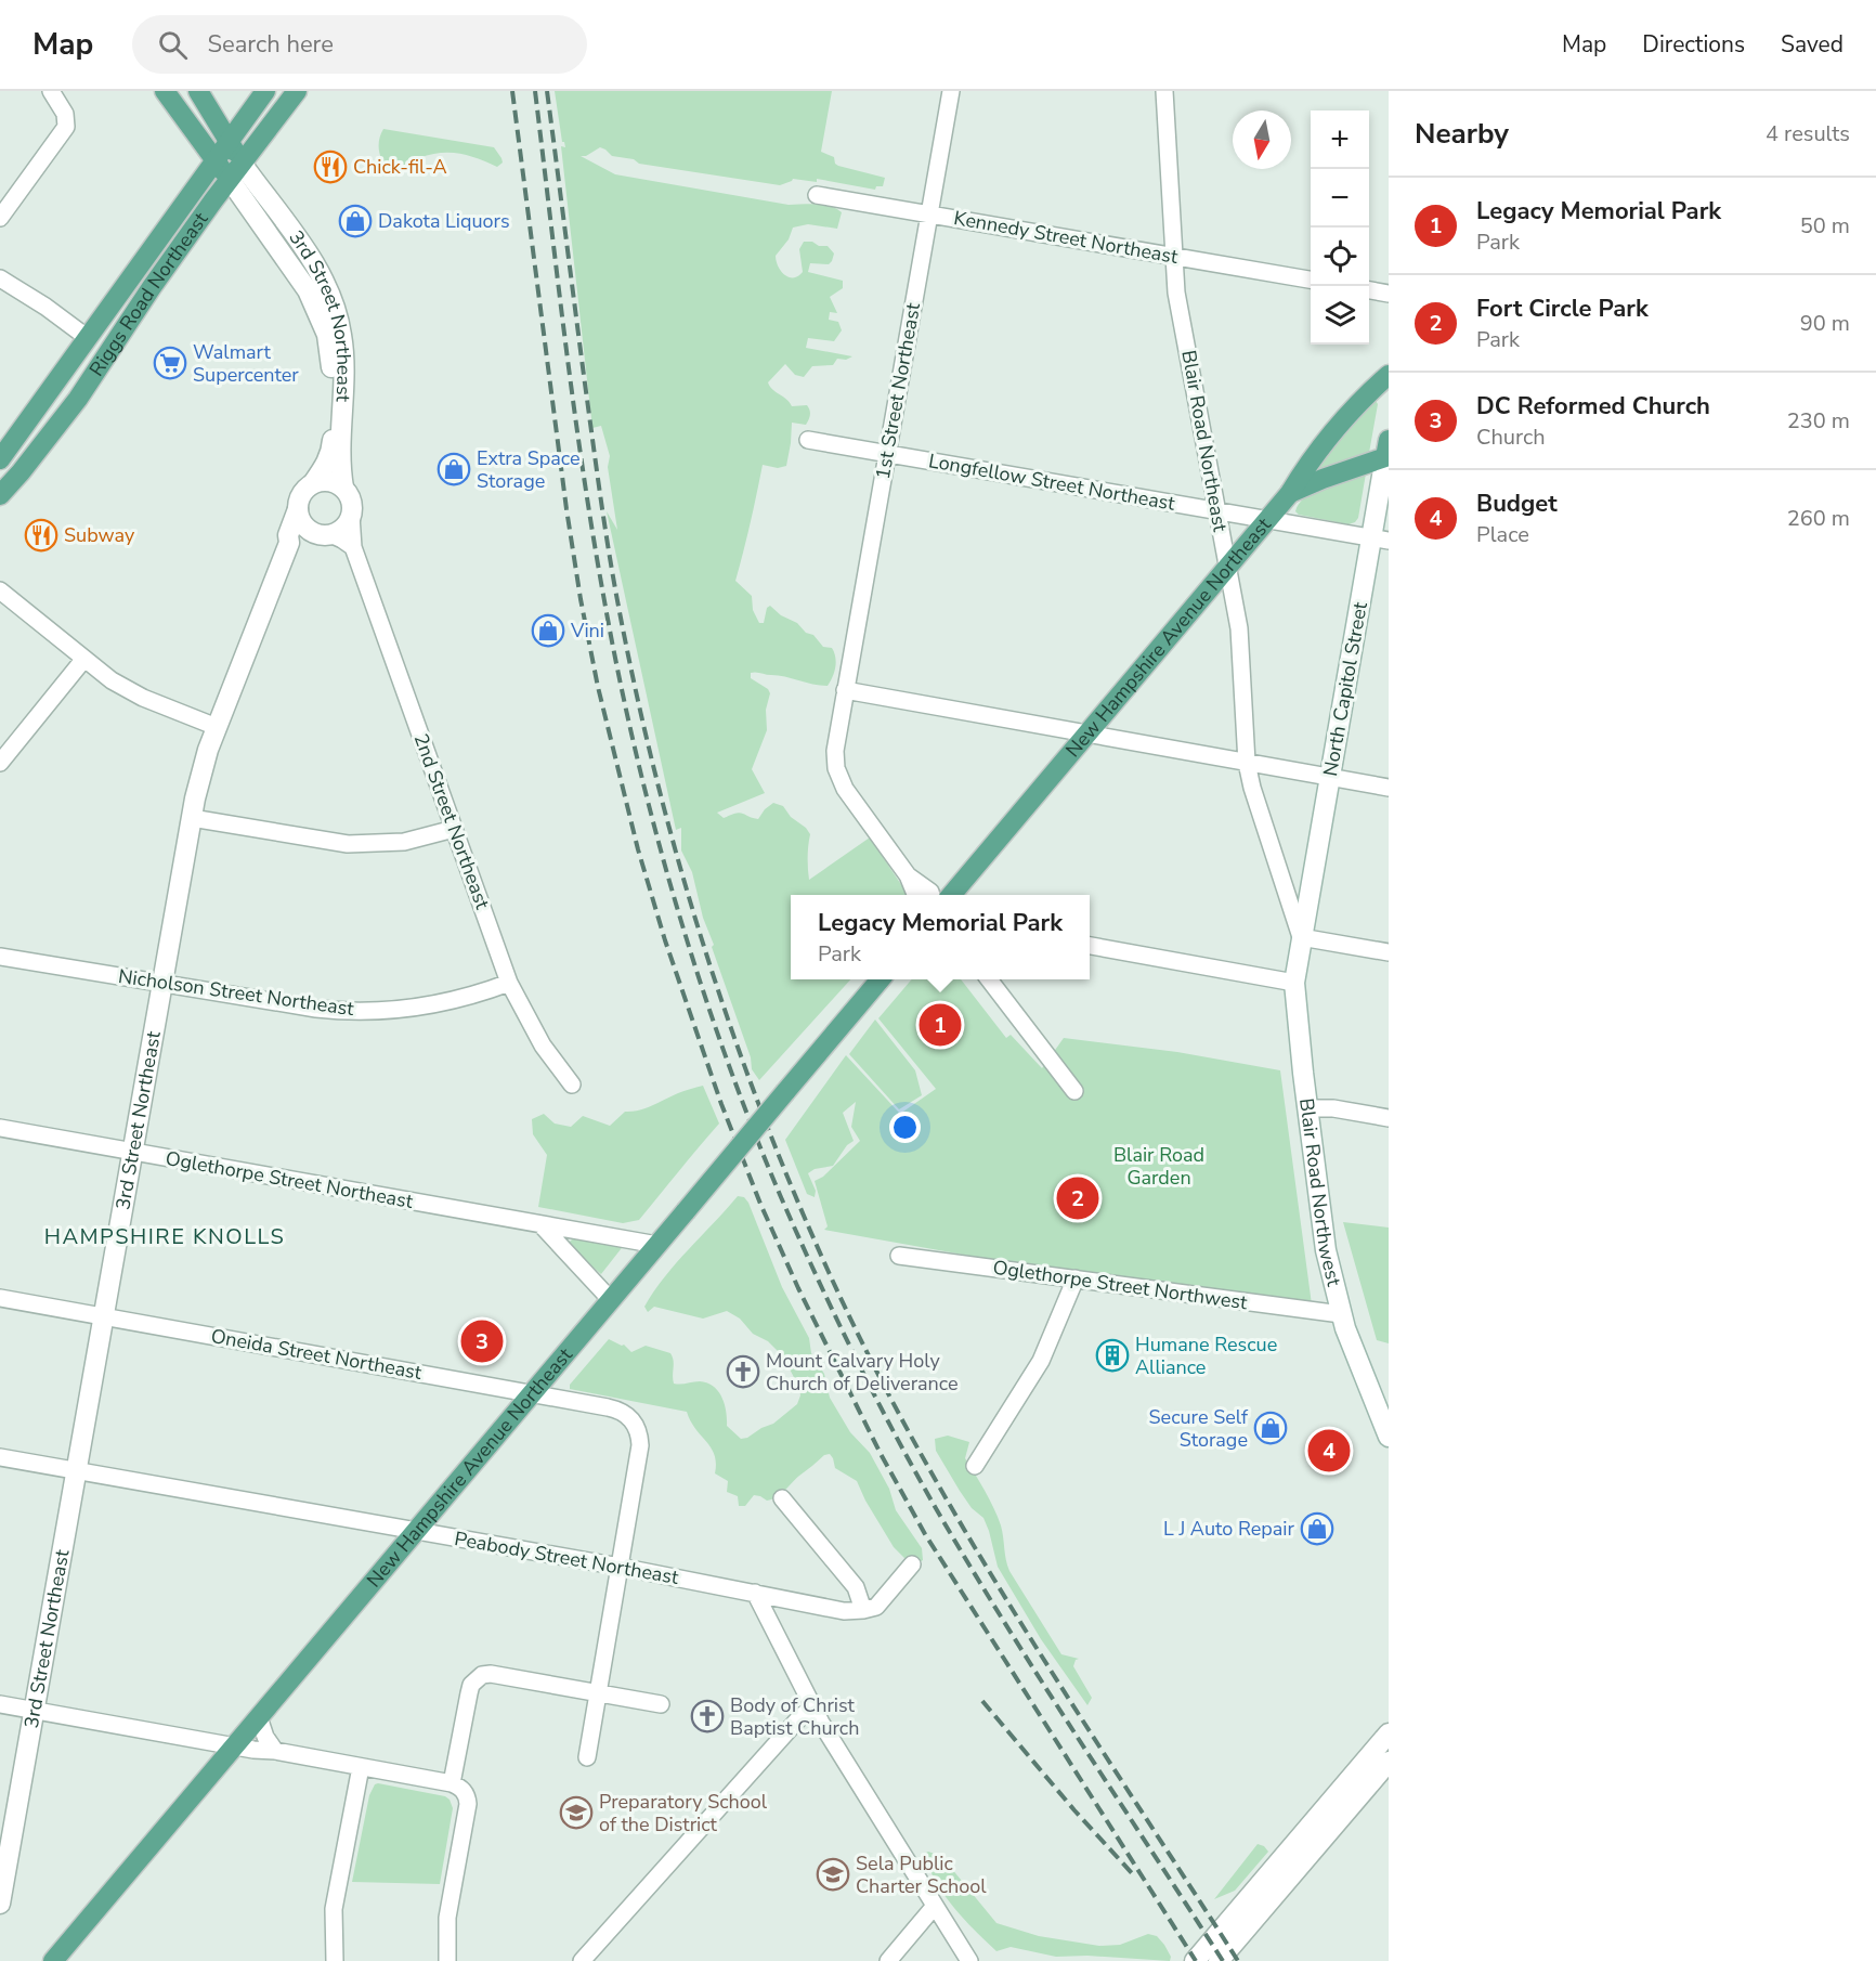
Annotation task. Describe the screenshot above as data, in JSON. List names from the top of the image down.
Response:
{
  "streets": {
    "main road": ["Riggs Road Northeast", "New Hampshire Avenue Northeast"],
    "street": [
      "Kennedy Street Northeast",
      "3rd Street Northeast",
      "1st Street Northeast",
      "Blair Road Northeast",
      "Longfellow Street Northeast",
      "North Capitol Street",
      "2nd Street Northeast",
      "Nicholson Street Northeast",
      "Oglethorpe Street Northeast",
      "Blair Road Northwest",
      "Oglethorpe Street Northwest",
      "Oneida Street Northeast",
      "Peabody Street Northeast"
    ]
  },
  "crossings": [
    ["Kennedy Street Northeast", "1st Street Northeast"],
    ["Kennedy Street Northeast", "Blair Road Northeast"],
    ["Riggs Road Northeast", "3rd Street Northeast"],
    ["3rd Street Northeast", "2nd Street Northeast"],
    ["3rd Street Northeast", "Nicholson Street Northeast"],
    ["3rd Street Northeast", "Oglethorpe Street Northeast"],
    ["3rd Street Northeast", "Oneida Street Northeast"],
    ["3rd Street Northeast", "Peabody Street Northeast"],
    ["1st Street Northeast", "Longfellow Street Northeast"],
    ["Blair Road Northeast", "Longfellow Street Northeast"],
    ["Blair Road Northeast", "New Hampshire Avenue Northeast"],
    ["Blair Road Northeast", "North Capitol Street"],
    ["Blair Road Northeast", "Blair Road Northwest"],
    ["Longfellow Street Northeast", "New Hampshire Avenue Northeast"],
    ["Longfellow Street Northeast", "North Capitol Street"],
    ["New Hampshire Avenue Northeast", "Oglethorpe Street Northeast"],
    ["New Hampshire Avenue Northeast", "Oneida Street Northeast"],
    ["New Hampshire Avenue Northeast", "Peabody Street Northeast"],
    ["North Capitol Street", "Blair Road Northwest"],
    ["2nd Street Northeast", "Nicholson Street Northeast"],
    ["Blair Road Northwest", "Oglethorpe Street Northwest"],
    ["Oneida Street Northeast", "Peabody Street Northeast"]
  ],
  "districts": ["HAMPSHIRE KNOLLS"],
  "parks": ["Blair Road Garden"],
  "places": {
    "restaurant": ["Chick-fil-A", "Subway"],
    "shop": [
      "Dakota Liquors",
      "Extra Space Storage",
      "Vini",
      "Secure Self Storage",
      "L J Auto Repair"
    ],
    "supermarket": ["Walmart Supercenter"],
    "building": ["Humane Rescue Alliance"],
    "church": ["Mount Calvary Holy Church of Deliverance", "Body of Christ Baptist Church"],
    "school or university": ["Preparatory School of the District", "Sela Public Charter School"]
  },
  "north": "bottom",
  "page": {
    "header": "Map",
    "search": "Search here",
    "nav": ["Map", "Directions", "Saved"],
    "heading": ["Nearby", "4 results"],
    "map_buttons": ["+", "−"],
    "list": [
      {
        "mark": "1",
        "name": "Legacy Memorial Park",
        "note": "Park",
        "value": "50 m"
      },
      {
        "mark": "2",
        "name": "Fort Circle Park",
        "note": "Park",
        "value": "90 m"
      },
      {
        "mark": "3",
        "name": "DC Reformed Church",
        "note": "Church",
        "value": "230 m"
      },
      {
        "mark": "4",
        "name": "Budget",
        "note": "Place",
        "value": "260 m"
      }
    ],
    "popup": ["Legacy Memorial Park", "Park"],
    "pins": [
      "1",
      "2",
      "3",
      "4"
    ]
  }
}
